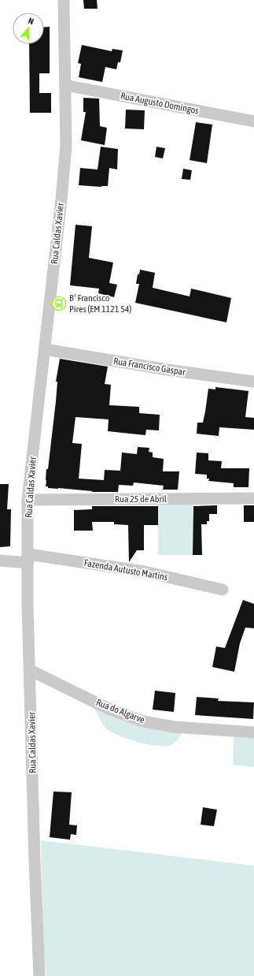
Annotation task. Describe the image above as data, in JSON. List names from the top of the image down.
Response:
{
  "streets": {
    "street": [
      "Rua Augusto Domingos",
      "Rua Caldas Xavier",
      "Rua Francisco Gaspar",
      "Rua 25 de Abril",
      "Fazenda Autusto Martins",
      "Rua do Algarve"
    ]
  },
  "crossings": [
    ["Rua Augusto Domingos", "Rua Caldas Xavier"],
    ["Rua Caldas Xavier", "Rua Francisco Gaspar"],
    ["Rua Caldas Xavier", "Rua 25 de Abril"],
    ["Rua Caldas Xavier", "Fazenda Autusto Martins"],
    ["Rua Caldas Xavier", "Rua do Algarve"]
  ],
  "places": {
    "bus stop": ["Bº Francisco Pires (EM 1121 54)"]
  },
  "north": "top"
}
